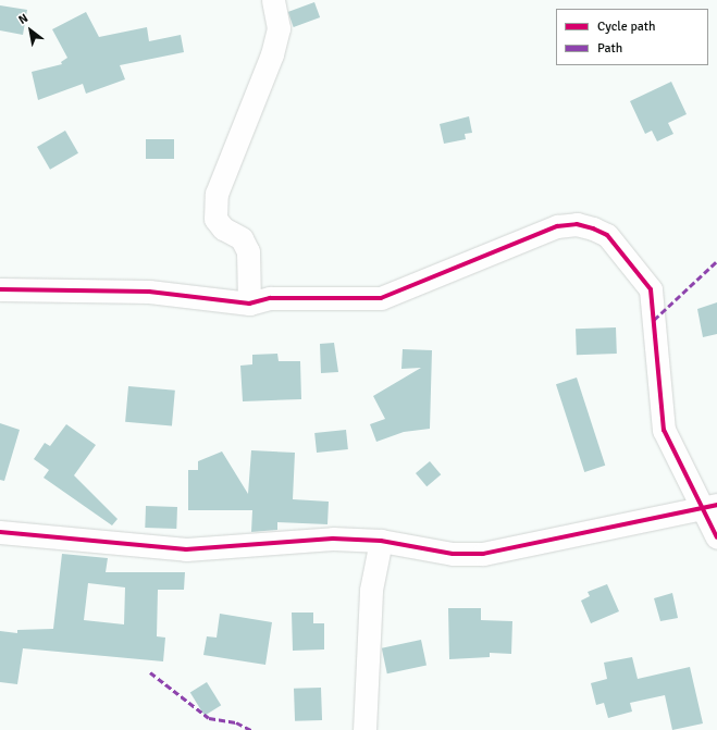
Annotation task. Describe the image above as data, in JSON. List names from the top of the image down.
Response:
{
  "legend": ["Cycle path", "Path"],
  "north": "top left"
}
